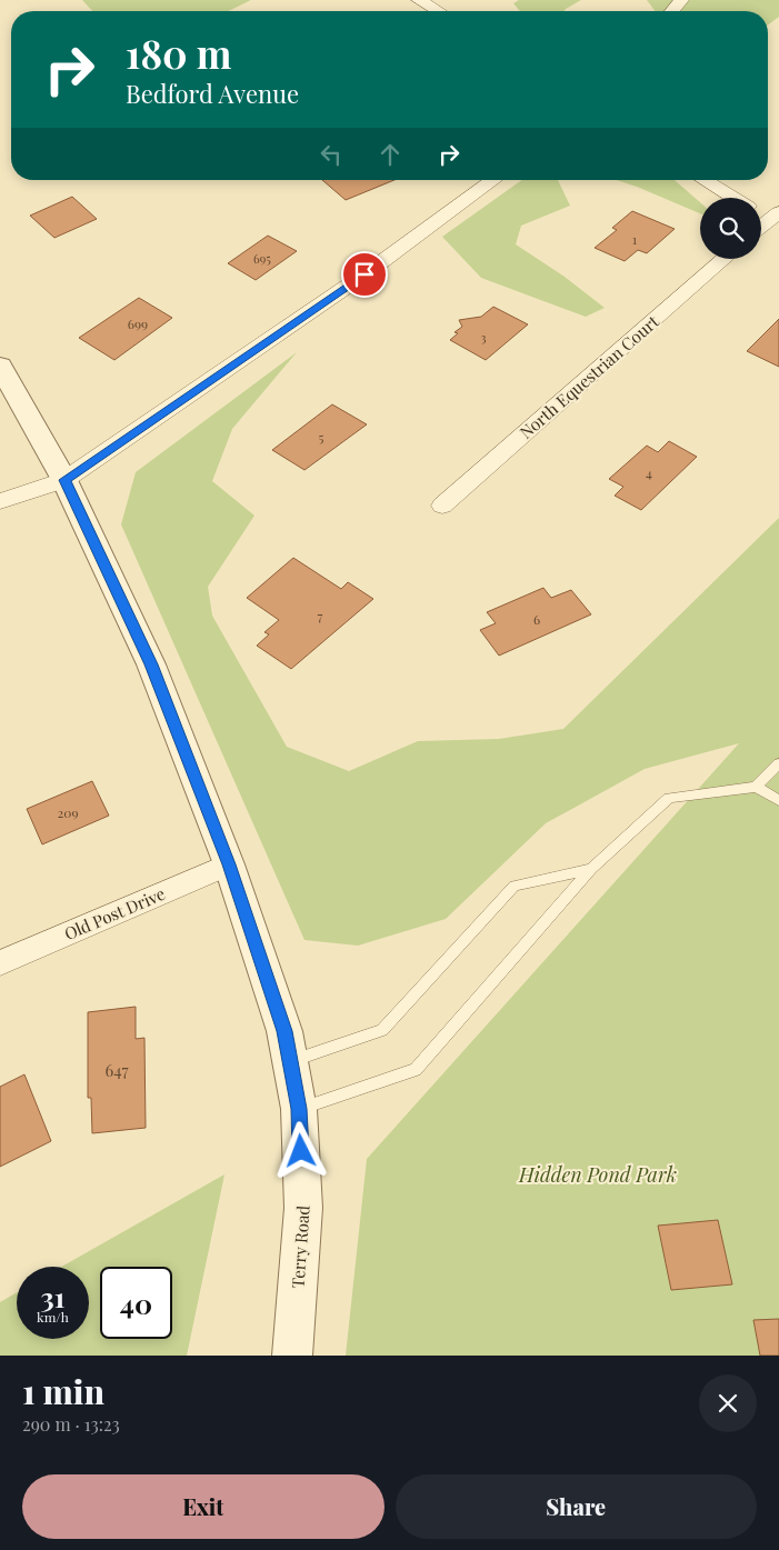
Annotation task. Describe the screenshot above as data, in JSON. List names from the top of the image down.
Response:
{
  "streets": {
    "street": ["North Equestrian Court", "Old Post Drive", "Terry Road"]
  },
  "crossings": [
    ["Old Post Drive", "Terry Road"]
  ],
  "parks": ["Hidden Pond Park"],
  "house_numbers": [
    "1",
    "695",
    "699",
    "3",
    "5",
    "4",
    "7",
    "6",
    "209",
    "647"
  ],
  "page": {
    "turn": ["180 m", "Bedford Avenue"],
    "speed": "31 km/h",
    "limit": "40",
    "heading": ["1 min", "290 m · 13:23"],
    "buttons": ["Exit", "Share"]
  }
}
